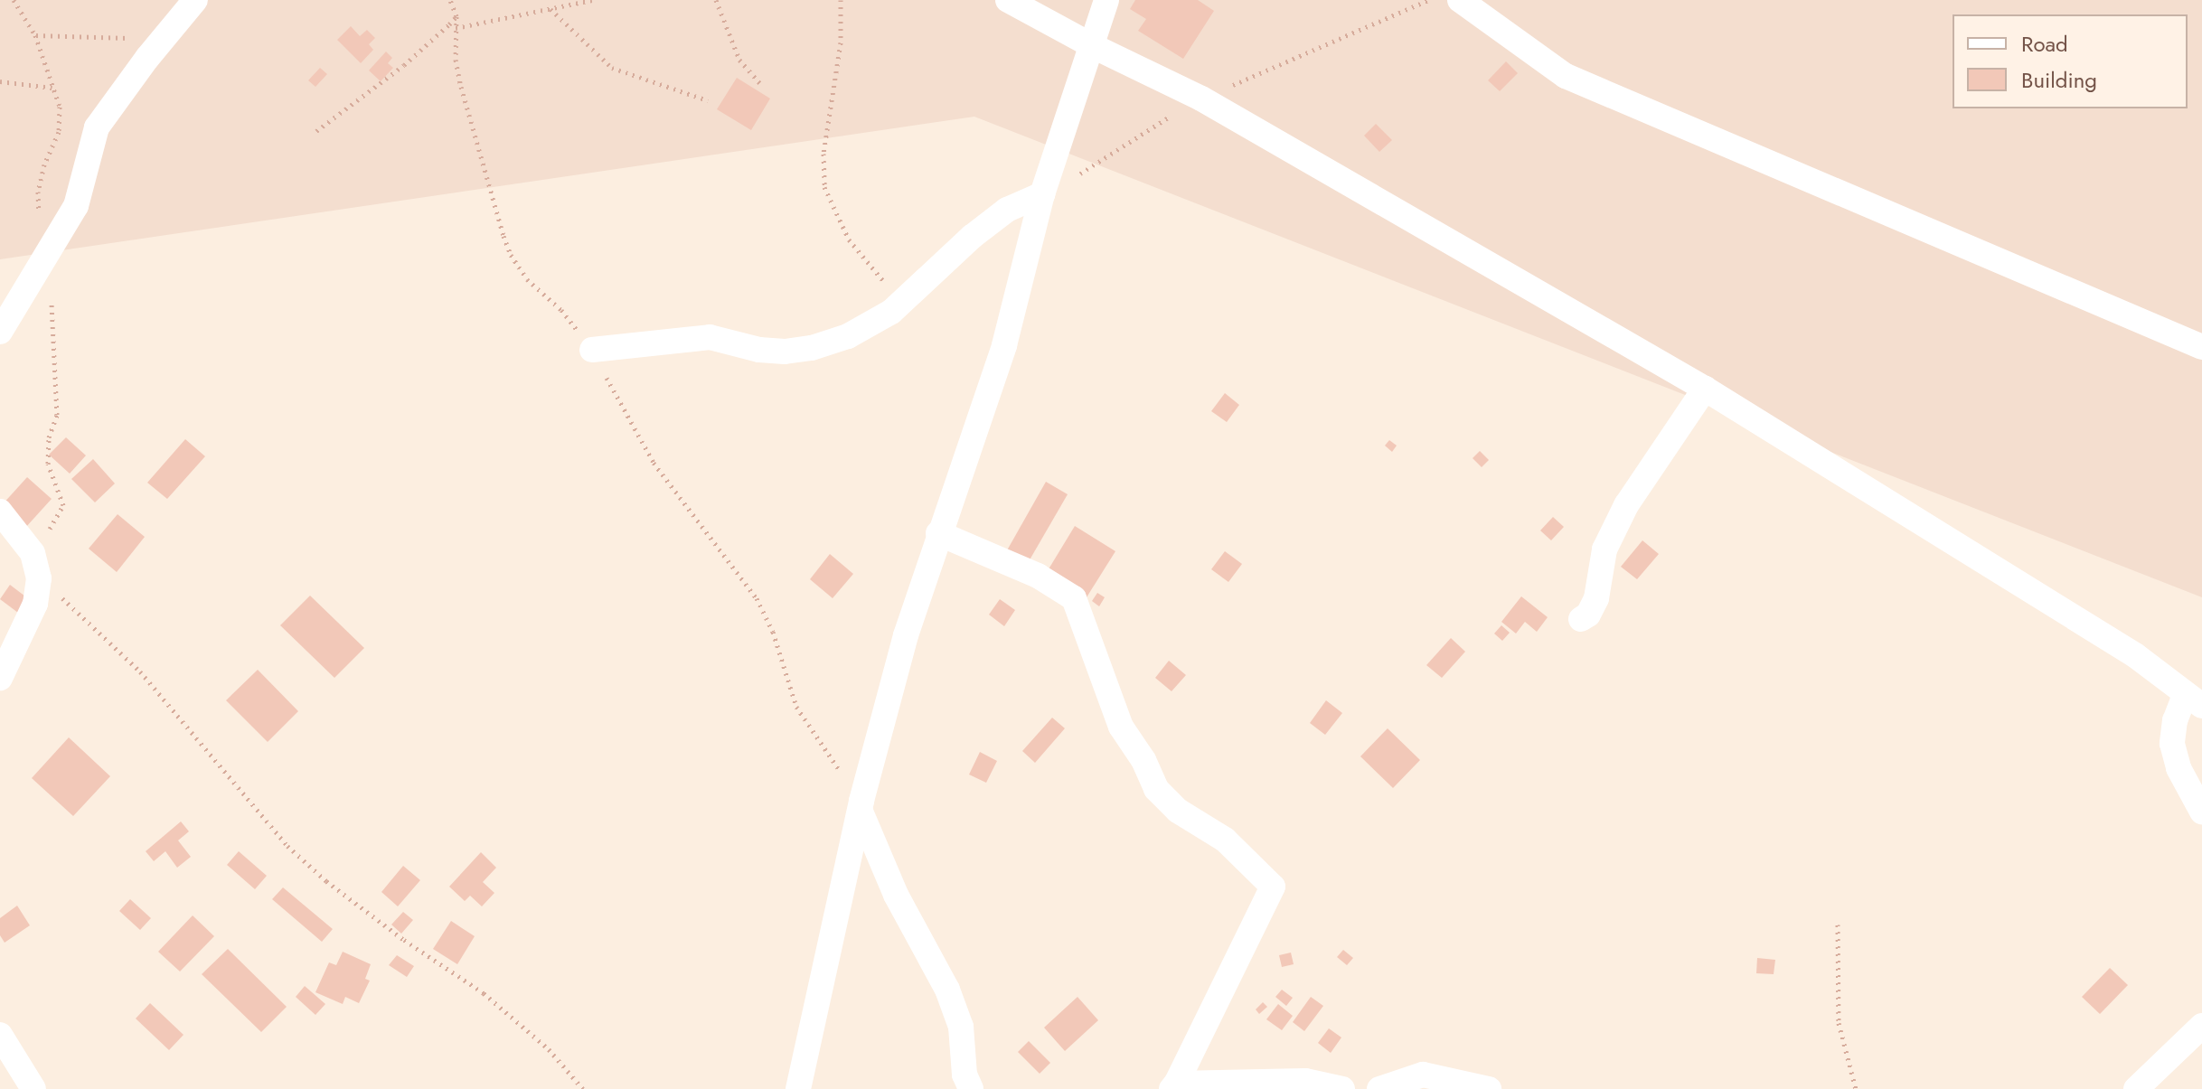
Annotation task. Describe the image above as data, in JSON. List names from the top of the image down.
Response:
{
  "legend": ["Road", "Building"]
}
